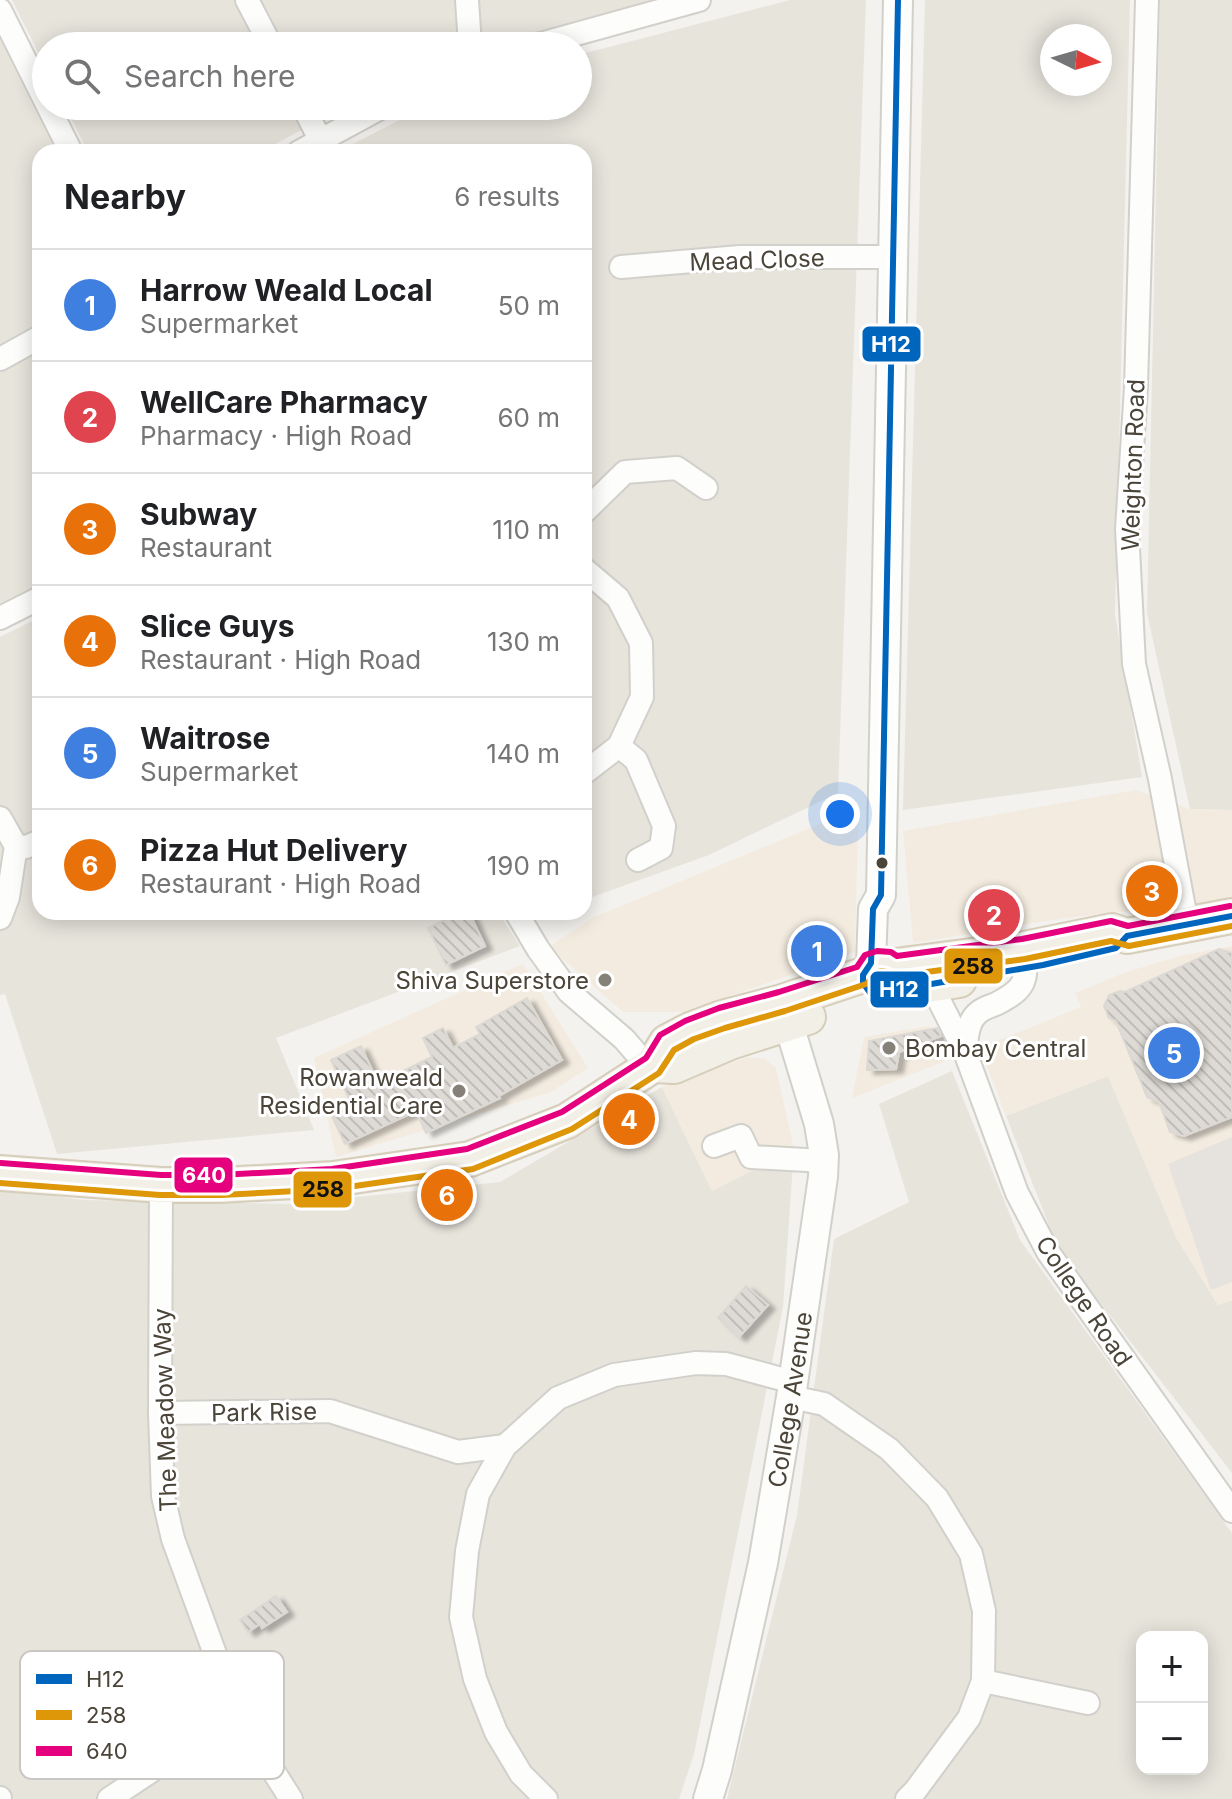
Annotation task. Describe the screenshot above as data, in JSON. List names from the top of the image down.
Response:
{
  "streets": {
    "street": [
      "Mead Close",
      "Weighton Road",
      "College Road",
      "College Avenue",
      "The Meadow Way",
      "Park Rise"
    ]
  },
  "crossings": [
    ["The Meadow Way", "Park Rise"]
  ],
  "places": ["Shiva Superstore", "Bombay Central", "Rowanweald Residential Care"],
  "lines": ["transit line H12", "transit line 640", "transit line 258"],
  "legend": ["H12", "258", "640"],
  "north": "right",
  "page": {
    "search": "Search here",
    "heading": ["Nearby", "6 results"],
    "list": [
      {
        "mark": "1",
        "name": "Harrow Weald Local",
        "note": "Supermarket",
        "value": "50 m"
      },
      {
        "mark": "2",
        "name": "WellCare Pharmacy",
        "note": "Pharmacy · High Road",
        "value": "60 m"
      },
      {
        "mark": "3",
        "name": "Subway",
        "note": "Restaurant",
        "value": "110 m"
      },
      {
        "mark": "4",
        "name": "Slice Guys",
        "note": "Restaurant · High Road",
        "value": "130 m"
      },
      {
        "mark": "5",
        "name": "Waitrose",
        "note": "Supermarket",
        "value": "140 m"
      },
      {
        "mark": "6",
        "name": "Pizza Hut Delivery",
        "note": "Restaurant · High Road",
        "value": "190 m"
      }
    ],
    "pins": [
      "3",
      "2",
      "1",
      "5",
      "4",
      "6"
    ],
    "map_buttons": ["+", "−"]
  }
}
